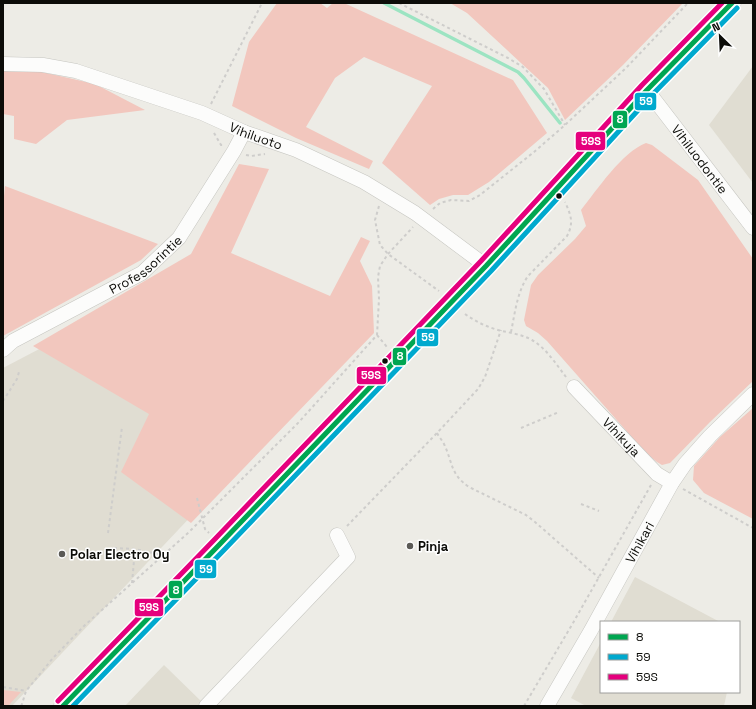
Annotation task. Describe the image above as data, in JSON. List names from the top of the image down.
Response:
{
  "streets": {
    "street": [
      "Vihiluoto",
      "Vihiluodontie",
      "Professorintie",
      "Vihikuja",
      "Vihikari"
    ]
  },
  "crossings": [
    ["Vihiluoto", "Professorintie"],
    ["Vihikuja", "Vihikari"]
  ],
  "places": ["Pinja", "Polar Electro Oy"],
  "lines": ["transit line 8", "transit line 59S", "transit line 59"],
  "legend": ["8", "59", "59S"],
  "north": "top left"
}
